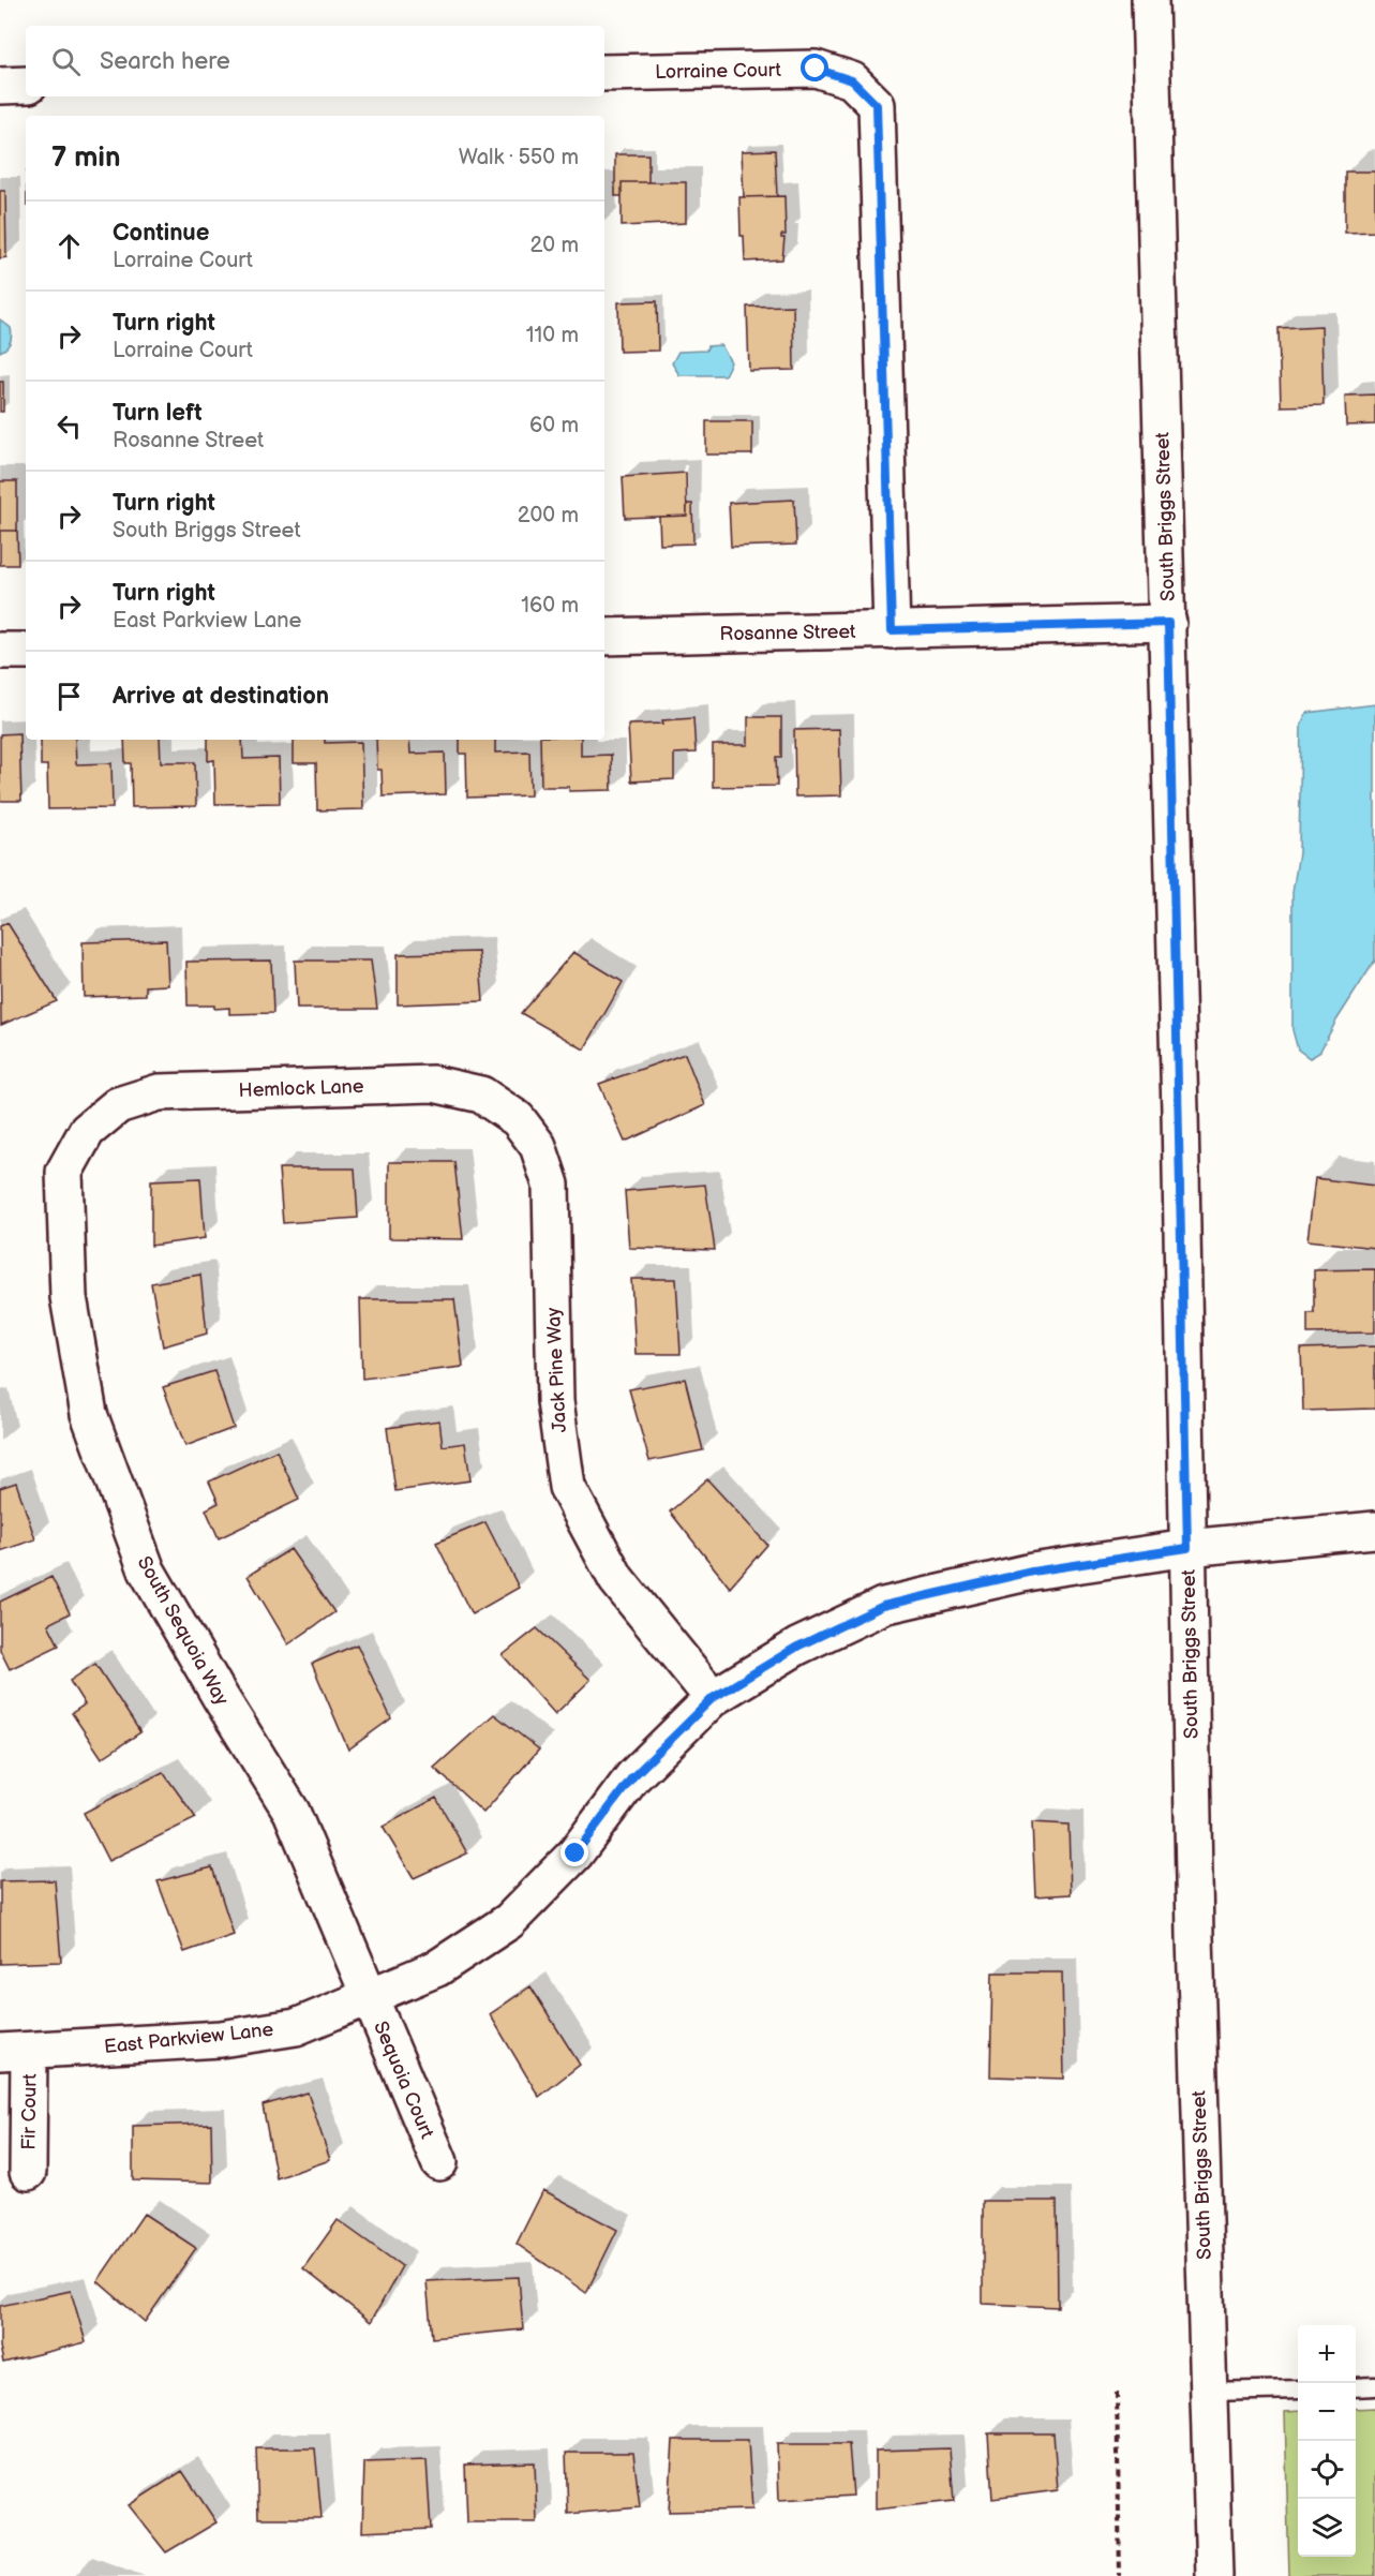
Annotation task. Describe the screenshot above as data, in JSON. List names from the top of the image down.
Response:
{
  "streets": {
    "street": [
      "Lorraine Court",
      "South Briggs Street",
      "Rosanne Street",
      "Hemlock Lane",
      "Jack Pine Way",
      "South Sequoia Way",
      "East Parkview Lane",
      "Sequoia Court",
      "Fir Court"
    ]
  },
  "crossings": [
    ["Lorraine Court", "Rosanne Street"],
    ["South Briggs Street", "Rosanne Street"],
    ["South Briggs Street", "East Parkview Lane"],
    ["Hemlock Lane", "Jack Pine Way"],
    ["Hemlock Lane", "South Sequoia Way"],
    ["Jack Pine Way", "East Parkview Lane"],
    ["South Sequoia Way", "East Parkview Lane"],
    ["South Sequoia Way", "Sequoia Court"],
    ["East Parkview Lane", "Sequoia Court"],
    ["East Parkview Lane", "Fir Court"]
  ],
  "page": {
    "search": "Search here",
    "heading": ["7 min", "Walk · 550 m"],
    "list": [
      ["Continue", "Lorraine Court", "20 m"],
      ["Turn right", "Lorraine Court", "110 m"],
      ["Turn left", "Rosanne Street", "60 m"],
      ["Turn right", "South Briggs Street", "200 m"],
      ["Turn right", "East Parkview Lane", "160 m"],
      "Arrive at destination"
    ],
    "map_buttons": ["+", "−"]
  }
}
